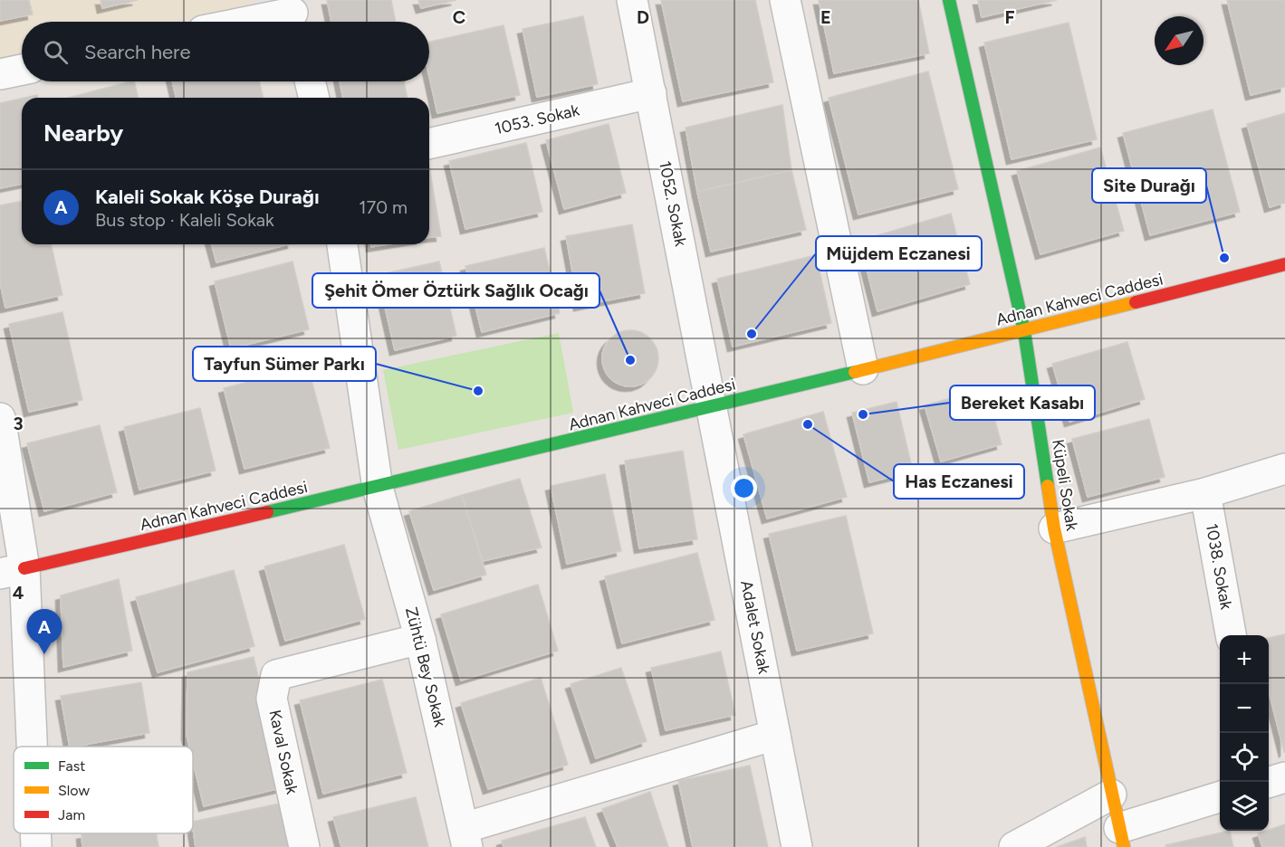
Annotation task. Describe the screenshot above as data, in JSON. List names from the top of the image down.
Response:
{
  "streets": {
    "street": [
      "1053. Sokak",
      "1052. Sokak",
      "Adnan Kahveci Caddesi",
      "Küpeli Sokak",
      "1038. Sokak",
      "Adalet Sokak",
      "Zühtü Bey Sokak",
      "Kaval Sokak"
    ]
  },
  "crossings": [
    ["1053. Sokak", "1052. Sokak"],
    ["1052. Sokak", "Adnan Kahveci Caddesi"],
    ["1052. Sokak", "Adalet Sokak"],
    ["Adnan Kahveci Caddesi", "Küpeli Sokak"],
    ["Adnan Kahveci Caddesi", "Adalet Sokak"],
    ["Adnan Kahveci Caddesi", "Zühtü Bey Sokak"],
    ["Zühtü Bey Sokak", "Kaval Sokak"]
  ],
  "places": [
    "Site Durağı",
    "Müjdem Eczanesi",
    "Şehit Ömer Öztürk Sağlık Ocağı",
    "Tayfun Sümer Parkı",
    "Bereket Kasabı",
    "Has Eczanesi"
  ],
  "legend": ["Fast", "Slow", "Jam"],
  "north": "bottom left",
  "page": {
    "search": "Search here",
    "heading": "Nearby",
    "list": [
      {
        "mark": "A",
        "name": "Kaleli Sokak Köşe Durağı",
        "note": "Bus stop · Kaleli Sokak",
        "value": "170 m"
      }
    ],
    "pins": "A",
    "map_buttons": ["+", "−"]
  },
  "grid": {
    "columns": [
      "C",
      "D",
      "E",
      "F"
    ],
    "rows": ["3", "4"]
  }
}
